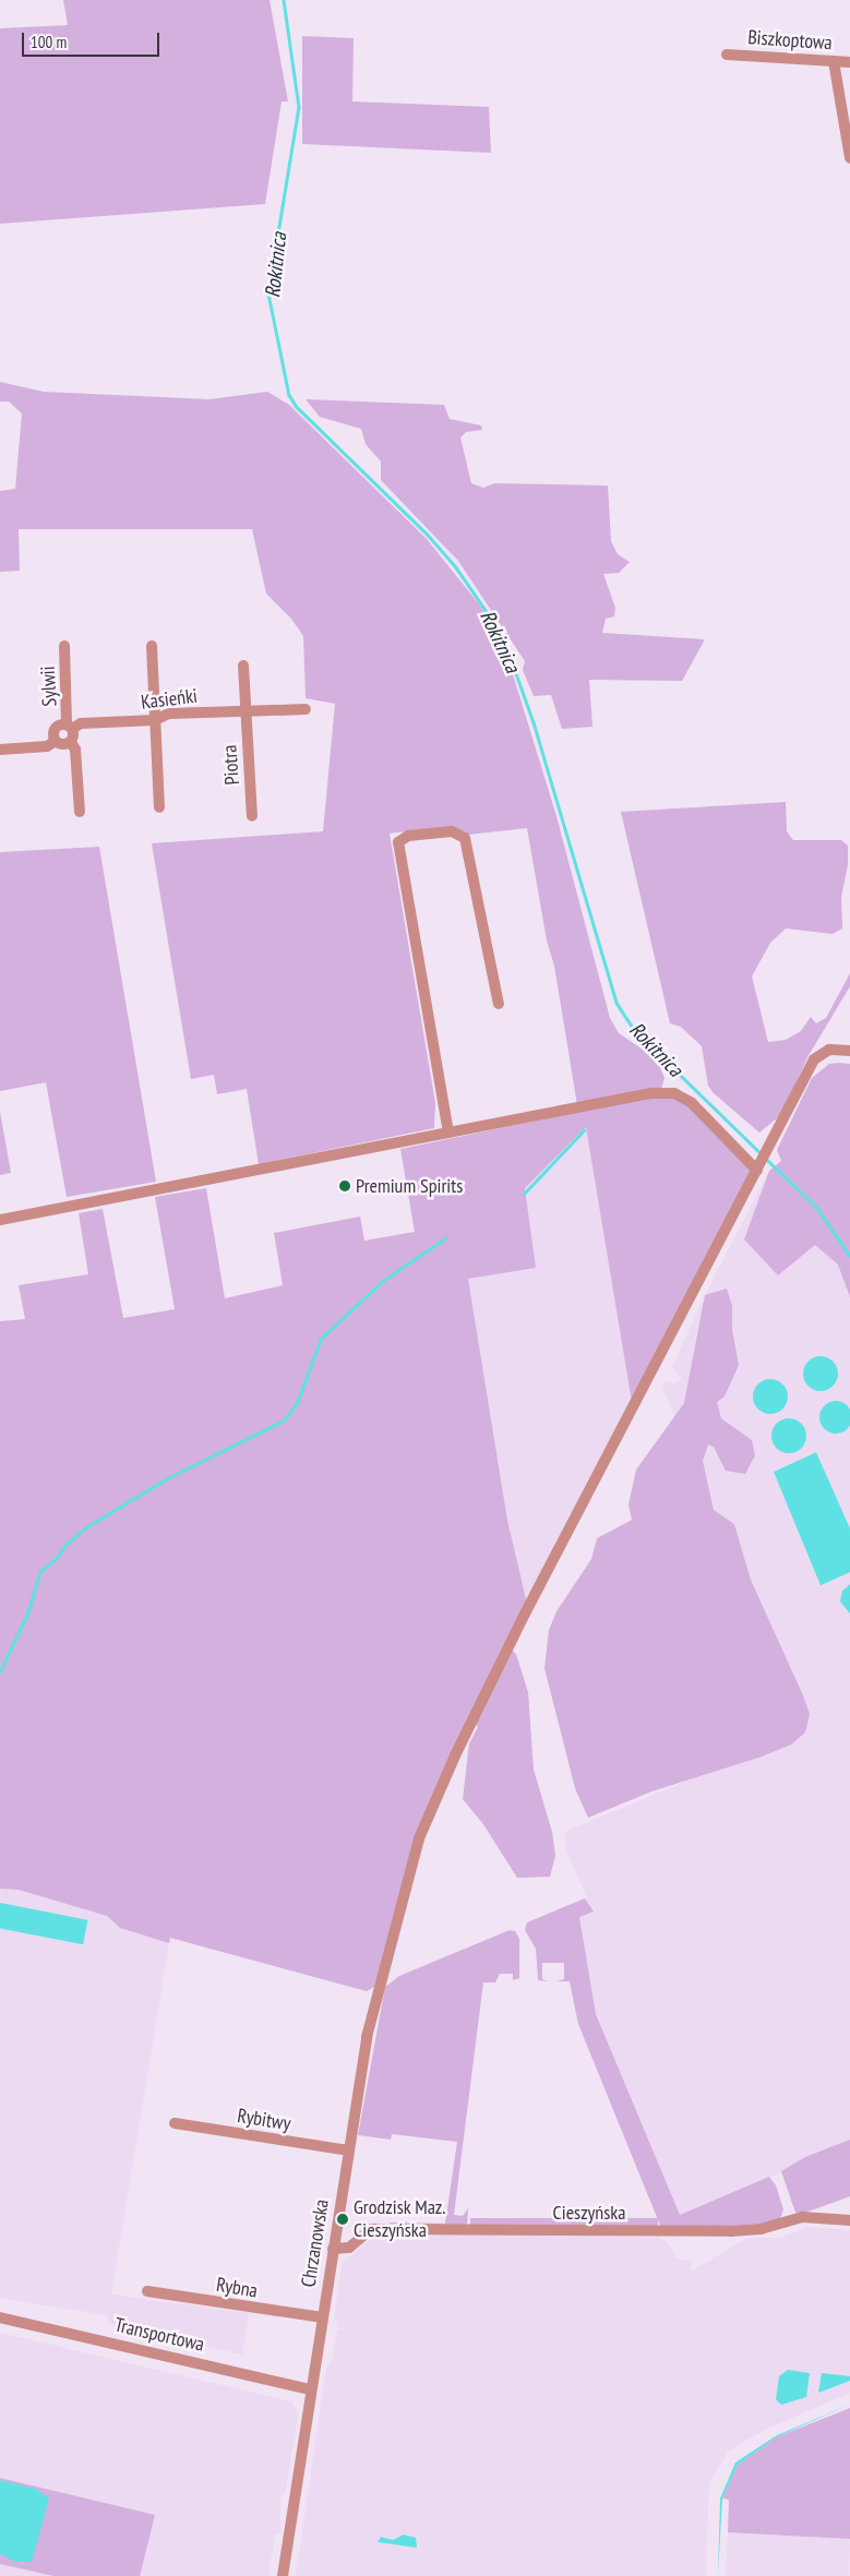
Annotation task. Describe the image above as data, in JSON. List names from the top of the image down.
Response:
{
  "streets": {
    "street": [
      "Biszkoptowa",
      "Sylwii",
      "Kasieńki",
      "Piotra",
      "Rybitwy",
      "Cieszyńska",
      "Chrzanowska",
      "Rybna",
      "Transportowa"
    ]
  },
  "crossings": [
    ["Sylwii", "Kasieńki"],
    ["Kasieńki", "Piotra"],
    ["Rybitwy", "Chrzanowska"],
    ["Cieszyńska", "Chrzanowska"],
    ["Chrzanowska", "Rybna"],
    ["Chrzanowska", "Transportowa"]
  ],
  "water": ["Rokitnica"],
  "places": ["Premium Spirits", "Grodzisk Maz. Cieszyńska"],
  "scale_bar": "100 m"
}
